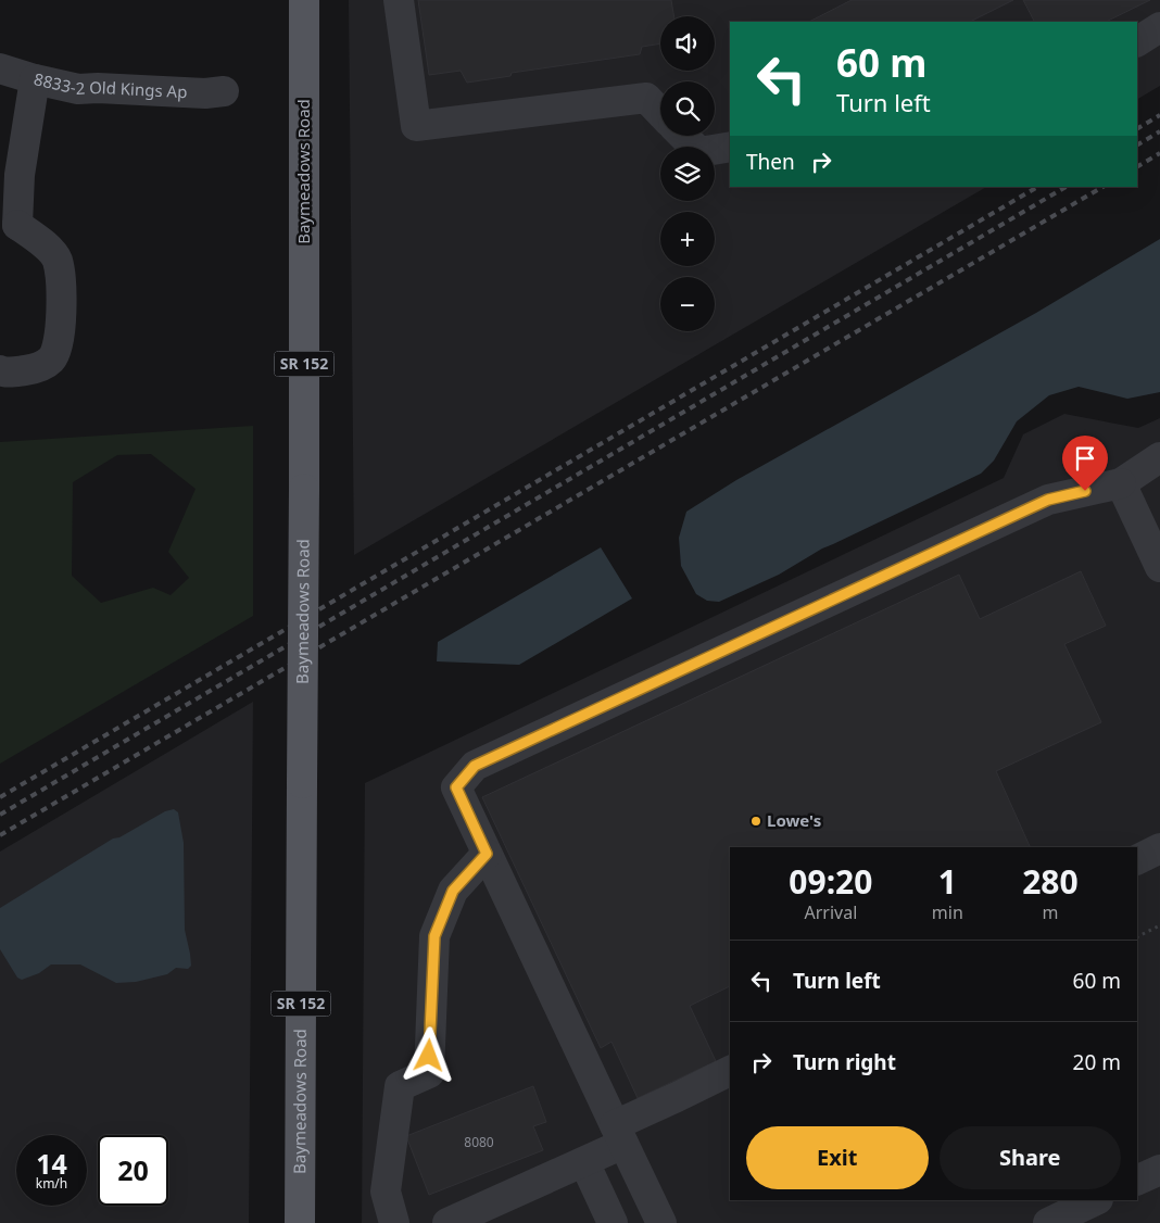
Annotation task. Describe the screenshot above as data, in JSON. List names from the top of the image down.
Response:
{
  "streets": {
    "main road": ["Baymeadows Road", "SR 152"],
    "street": ["8833-2 Old Kings Ap"]
  },
  "places": ["Lowe's"],
  "house_numbers": ["8080"],
  "page": {
    "map_buttons": ["+", "−"],
    "turn": ["60 m", "Turn left"],
    "then": "Then",
    "eta": [
      "09:20",
      "Arrival",
      "1",
      "min",
      "280",
      "m"
    ],
    "list": [
      {
        "name": "Turn left",
        "value": "60 m"
      },
      {
        "name": "Turn right",
        "value": "20 m"
      }
    ],
    "buttons": ["Exit", "Share"],
    "speed": "14 km/h",
    "limit": "20"
  }
}
